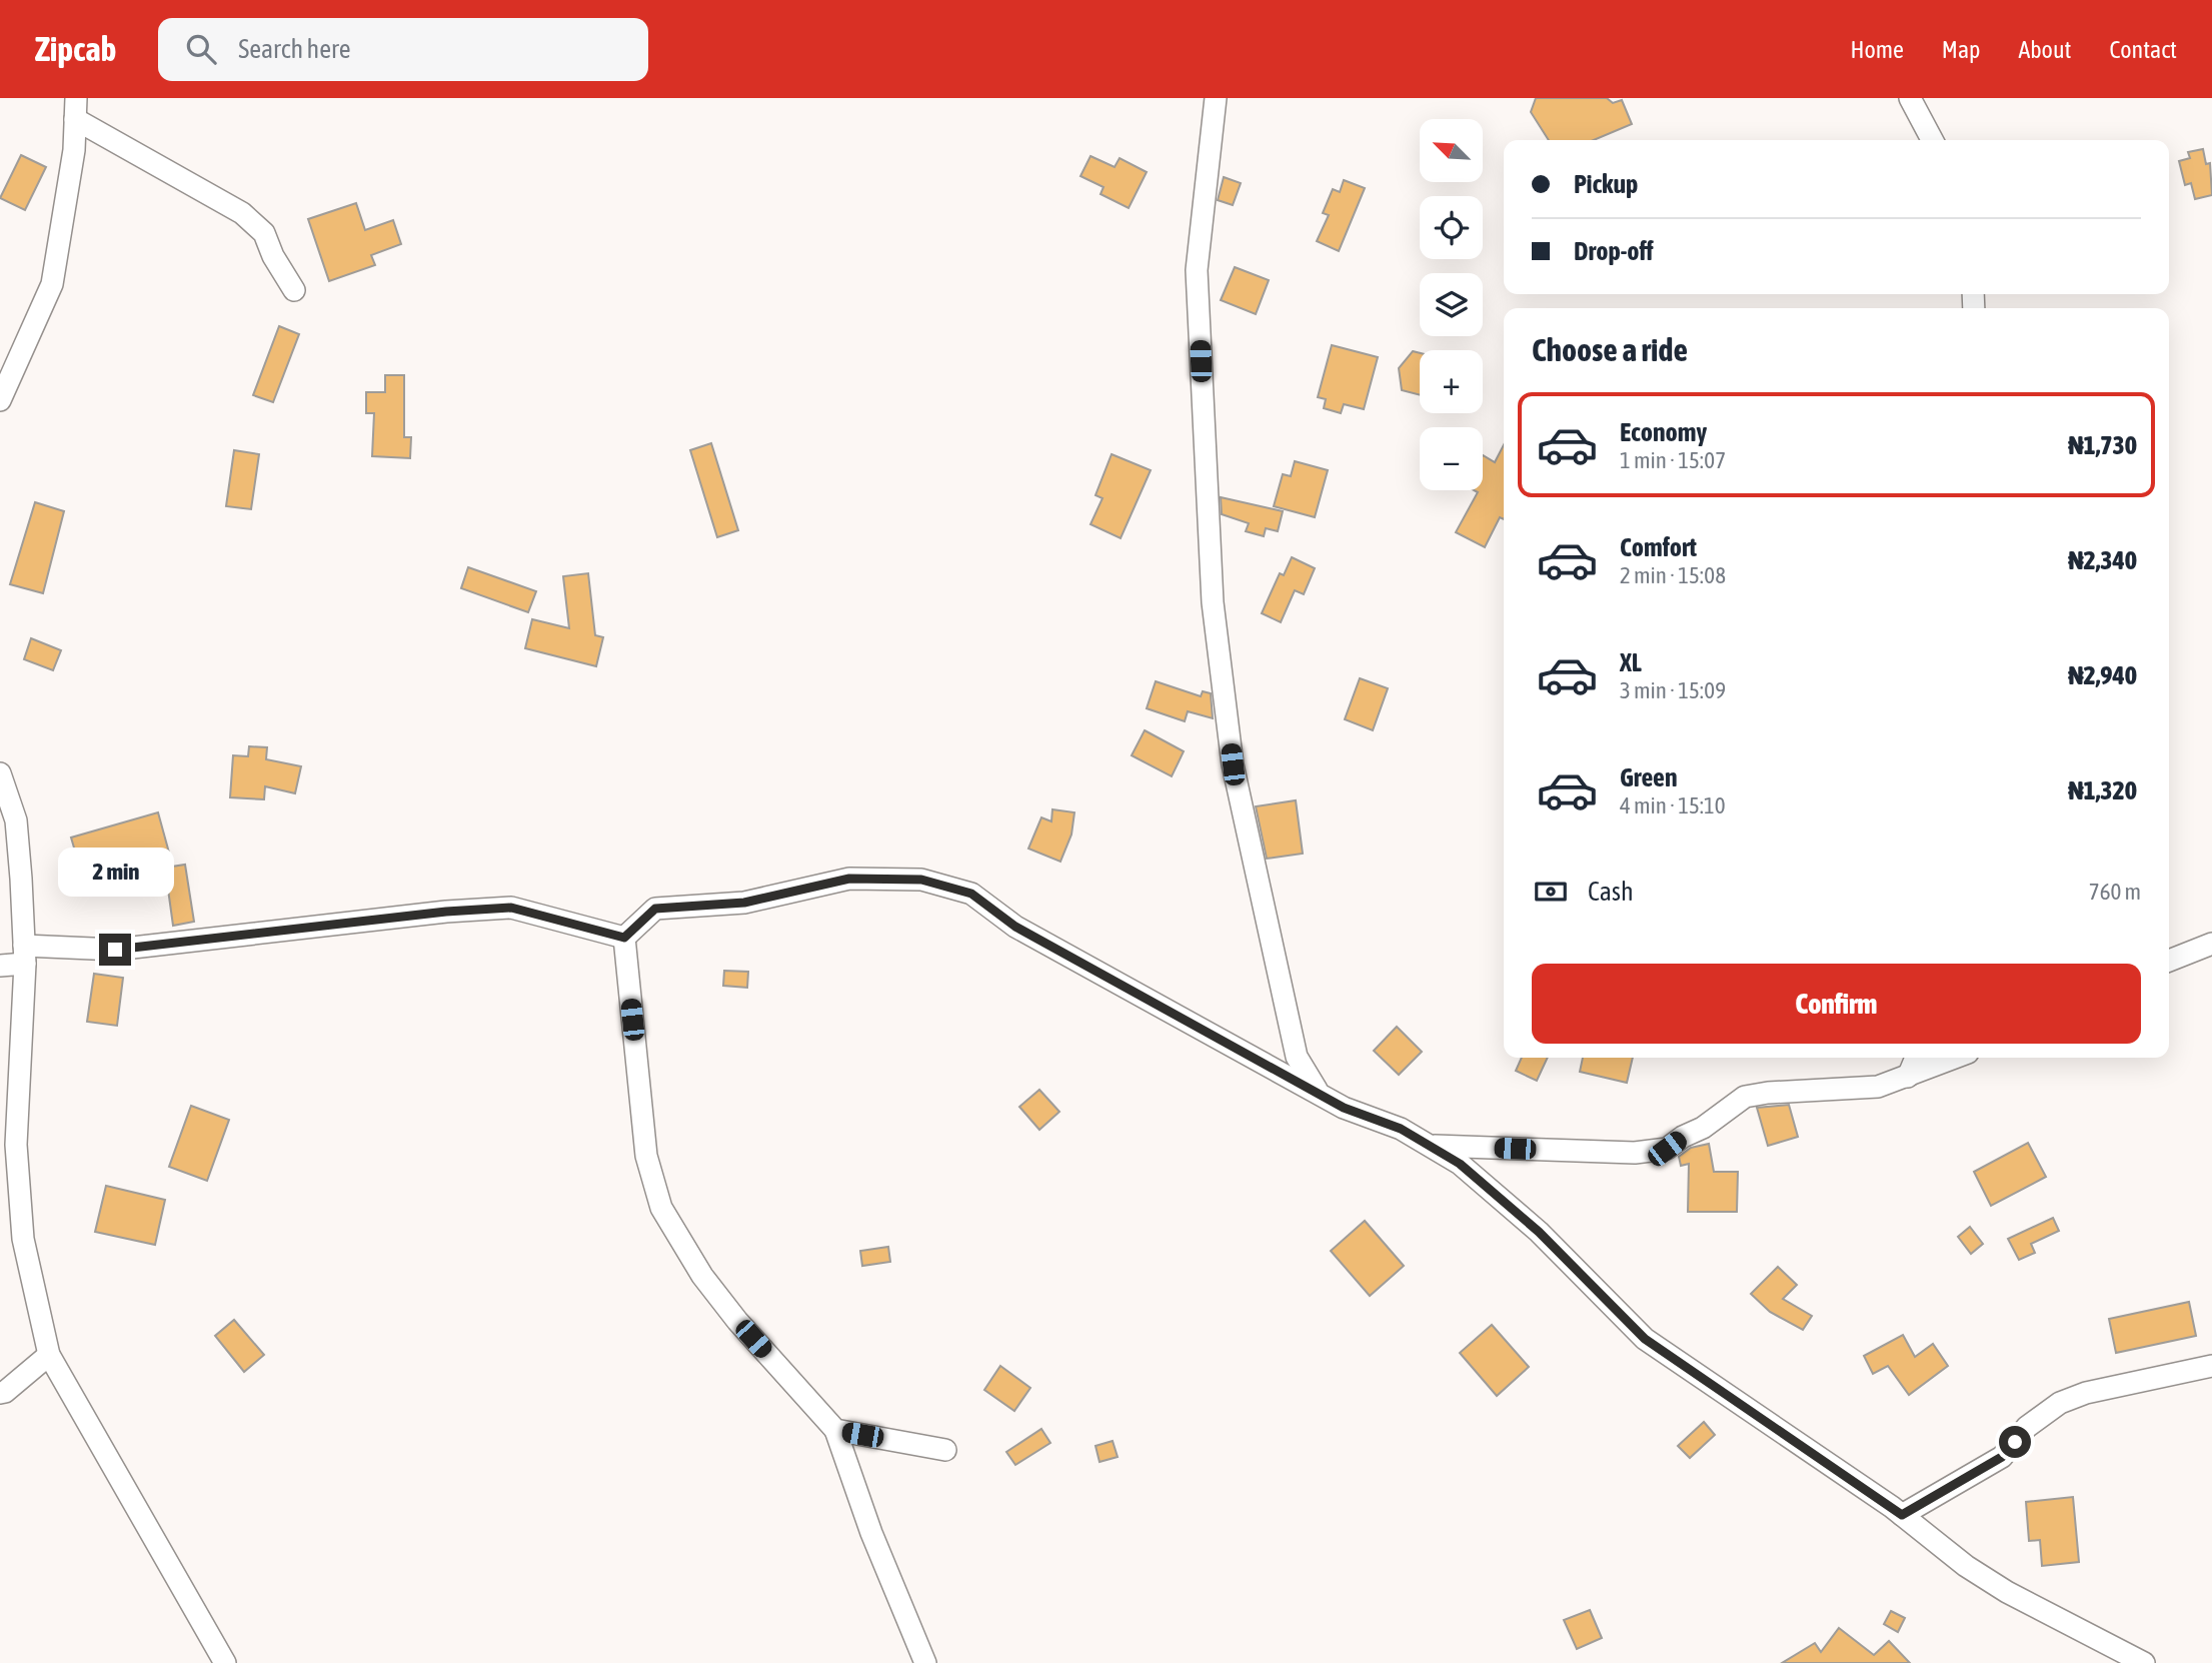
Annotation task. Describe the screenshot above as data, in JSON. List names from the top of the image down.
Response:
{
  "north": "top left",
  "page": {
    "header": "Zipcab",
    "search": "Search here",
    "nav": [
      "Home",
      "Map",
      "About",
      "Contact"
    ],
    "map_buttons": ["+", "−"],
    "banner": ["Pickup", "Drop-off"],
    "heading": "Choose a ride",
    "list": [
      {
        "name": "Economy",
        "note": "1 min · 15:07",
        "value": "₦1,730"
      },
      {
        "name": "Comfort",
        "note": "2 min · 15:08",
        "value": "₦2,340"
      },
      {
        "name": "XL",
        "note": "3 min · 15:09",
        "value": "₦2,940"
      },
      {
        "name": "Green",
        "note": "4 min · 15:10",
        "value": "₦1,320"
      }
    ],
    "bubble": "2 min",
    "pay": ["Cash", "760 m"],
    "buttons": "Confirm"
  }
}
